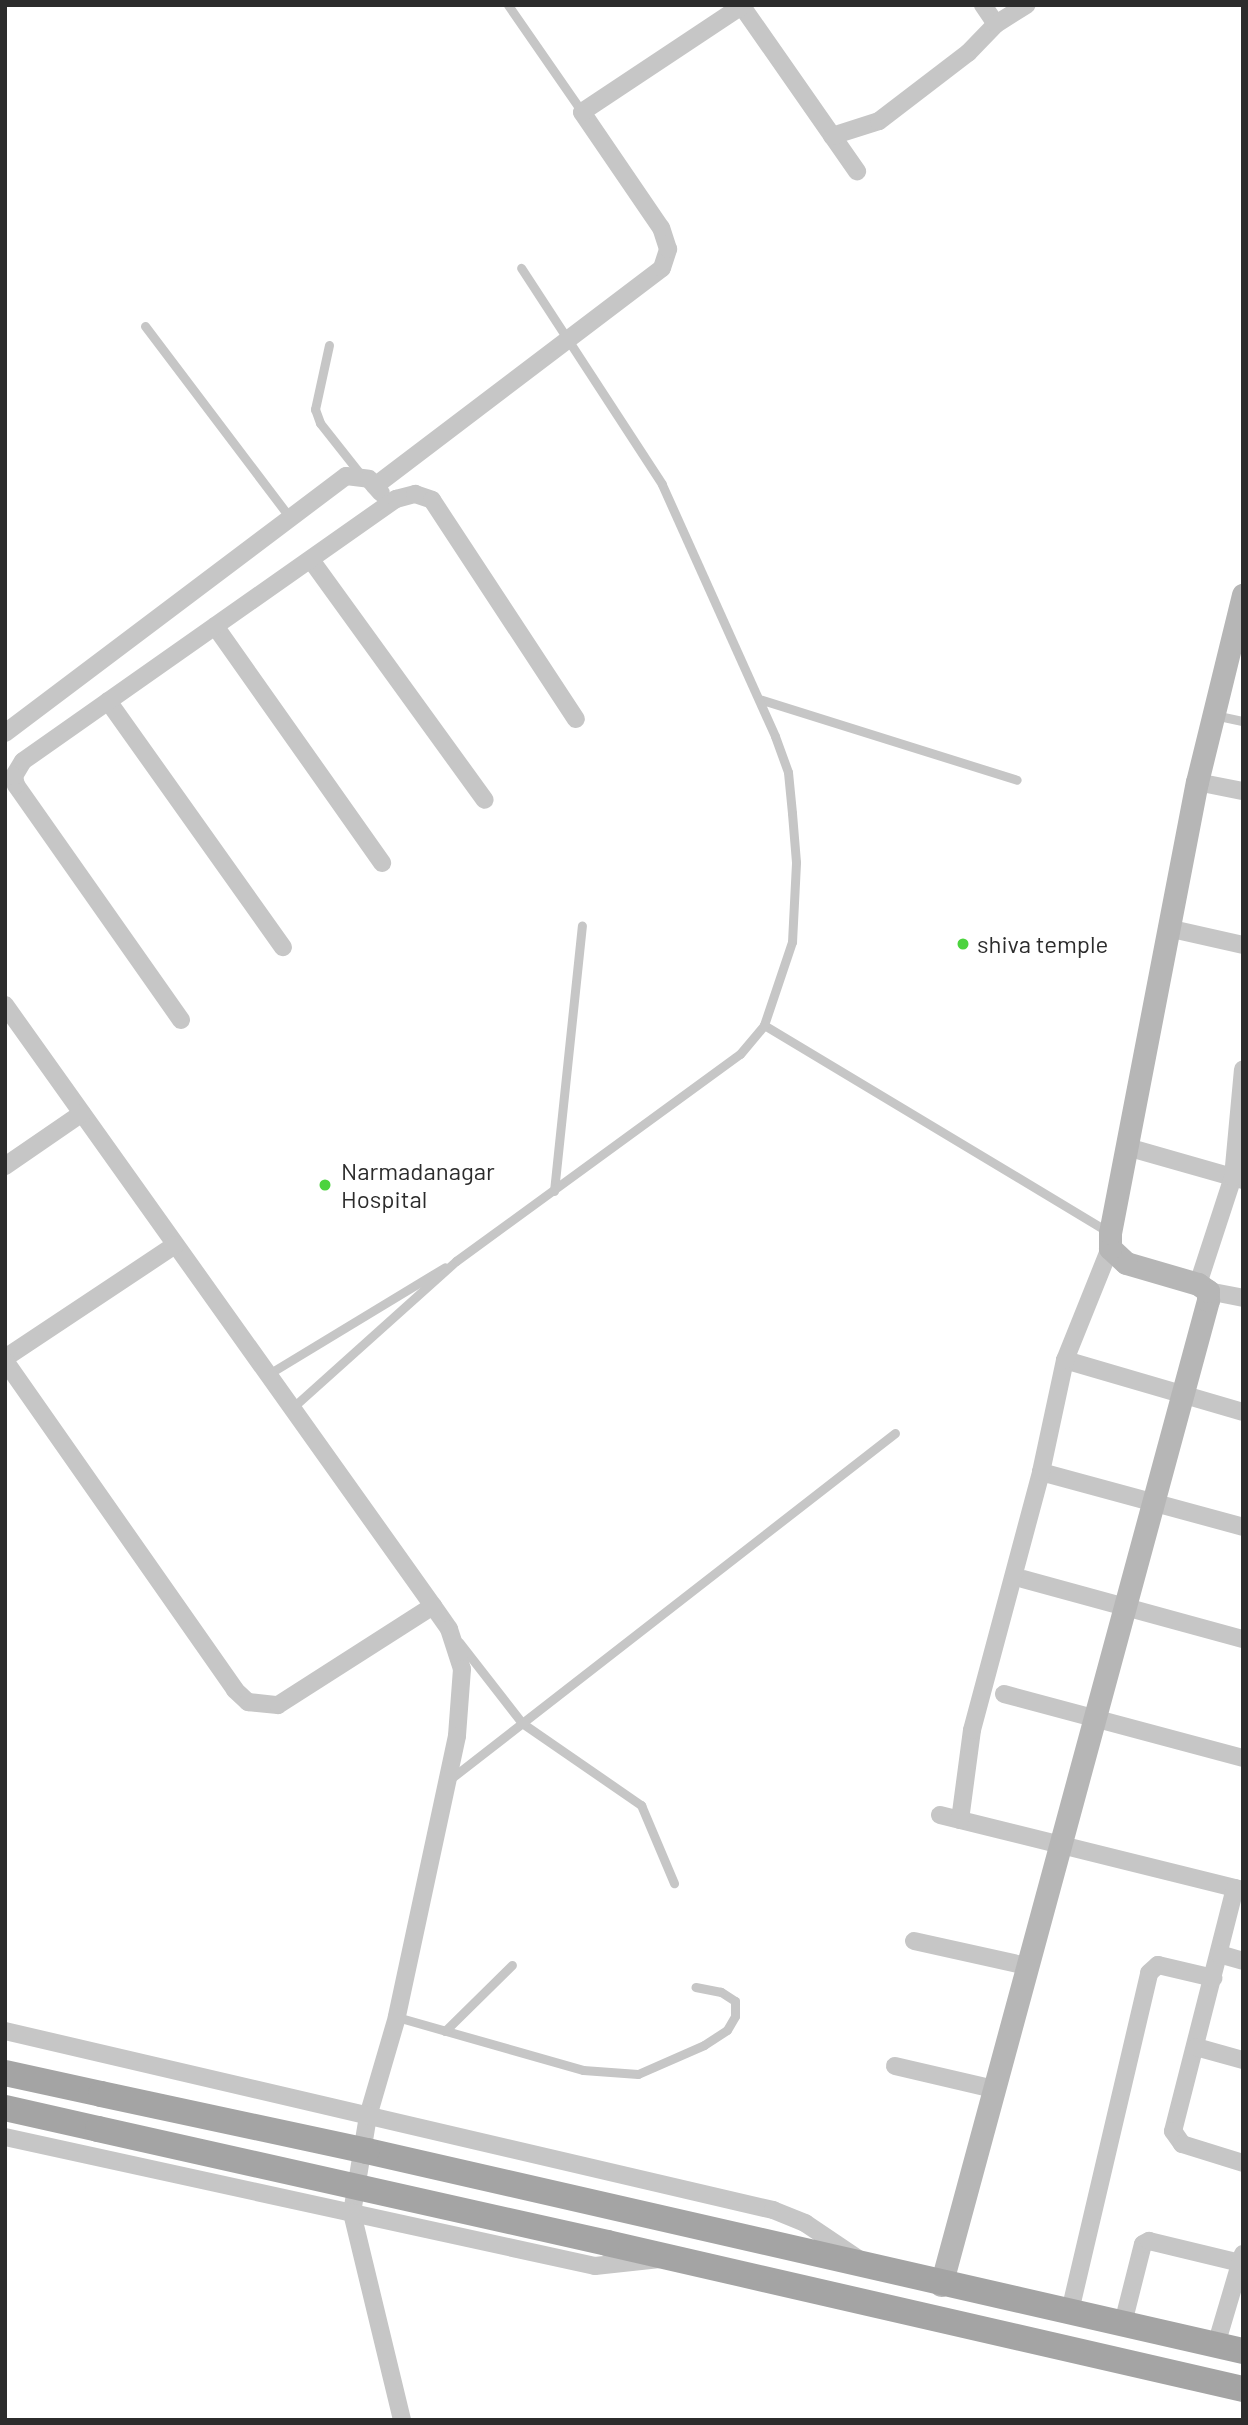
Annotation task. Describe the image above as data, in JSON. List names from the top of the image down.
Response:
{
  "places": ["shiva temple", "Narmadanagar Hospital"]
}
